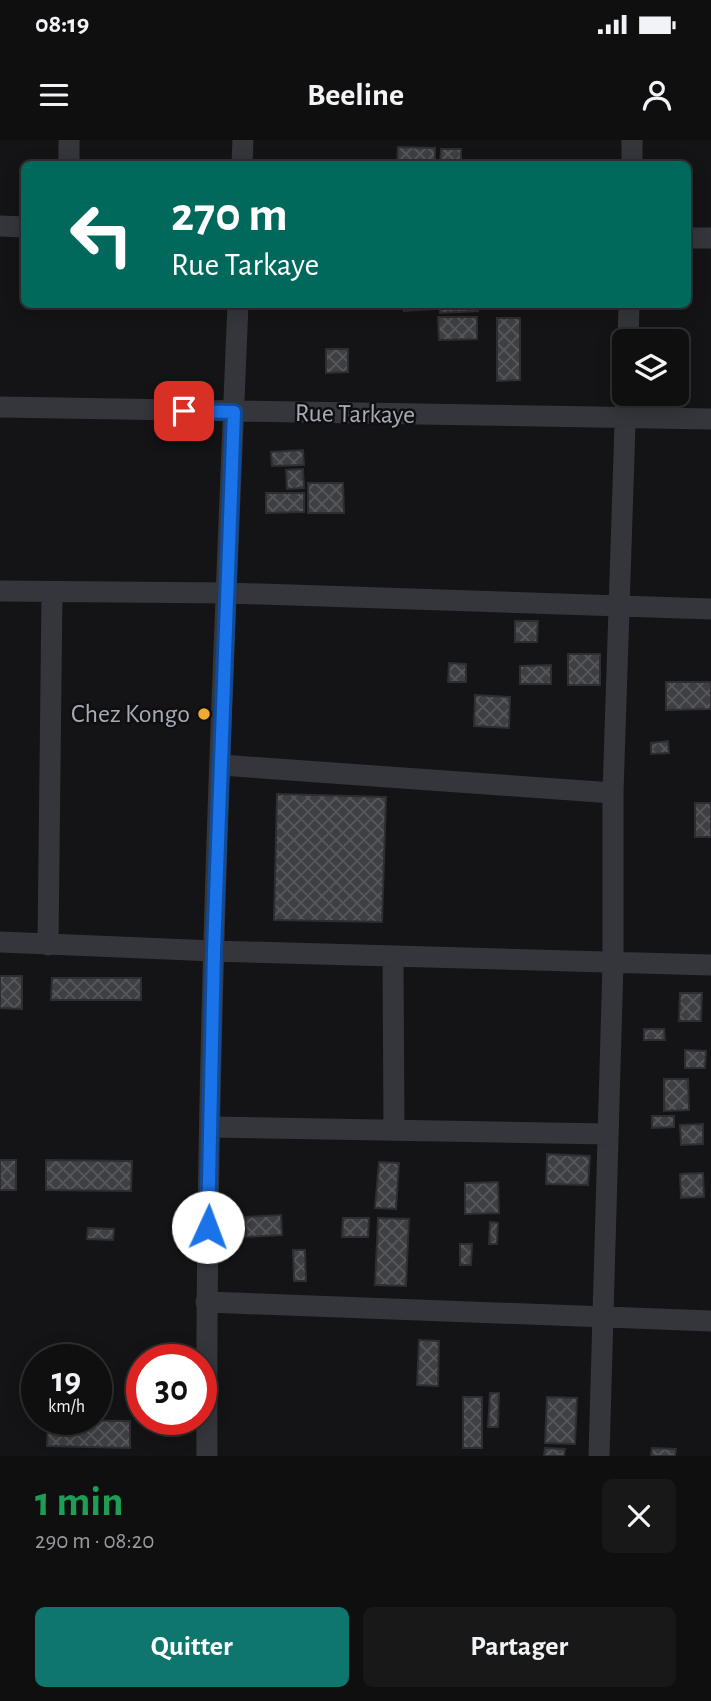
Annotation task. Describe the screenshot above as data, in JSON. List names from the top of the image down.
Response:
{
  "streets": {
    "street": ["Rue Tarkaye"]
  },
  "places": ["Chez Kongo"],
  "page": {
    "status": "08:19",
    "header": "Beeline",
    "turn": ["270 m", "Rue Tarkaye"],
    "speed": "19 km/h",
    "limit": "30",
    "heading": ["1 min", "290 m · 08:20"],
    "buttons": ["Quitter", "Partager"]
  }
}
